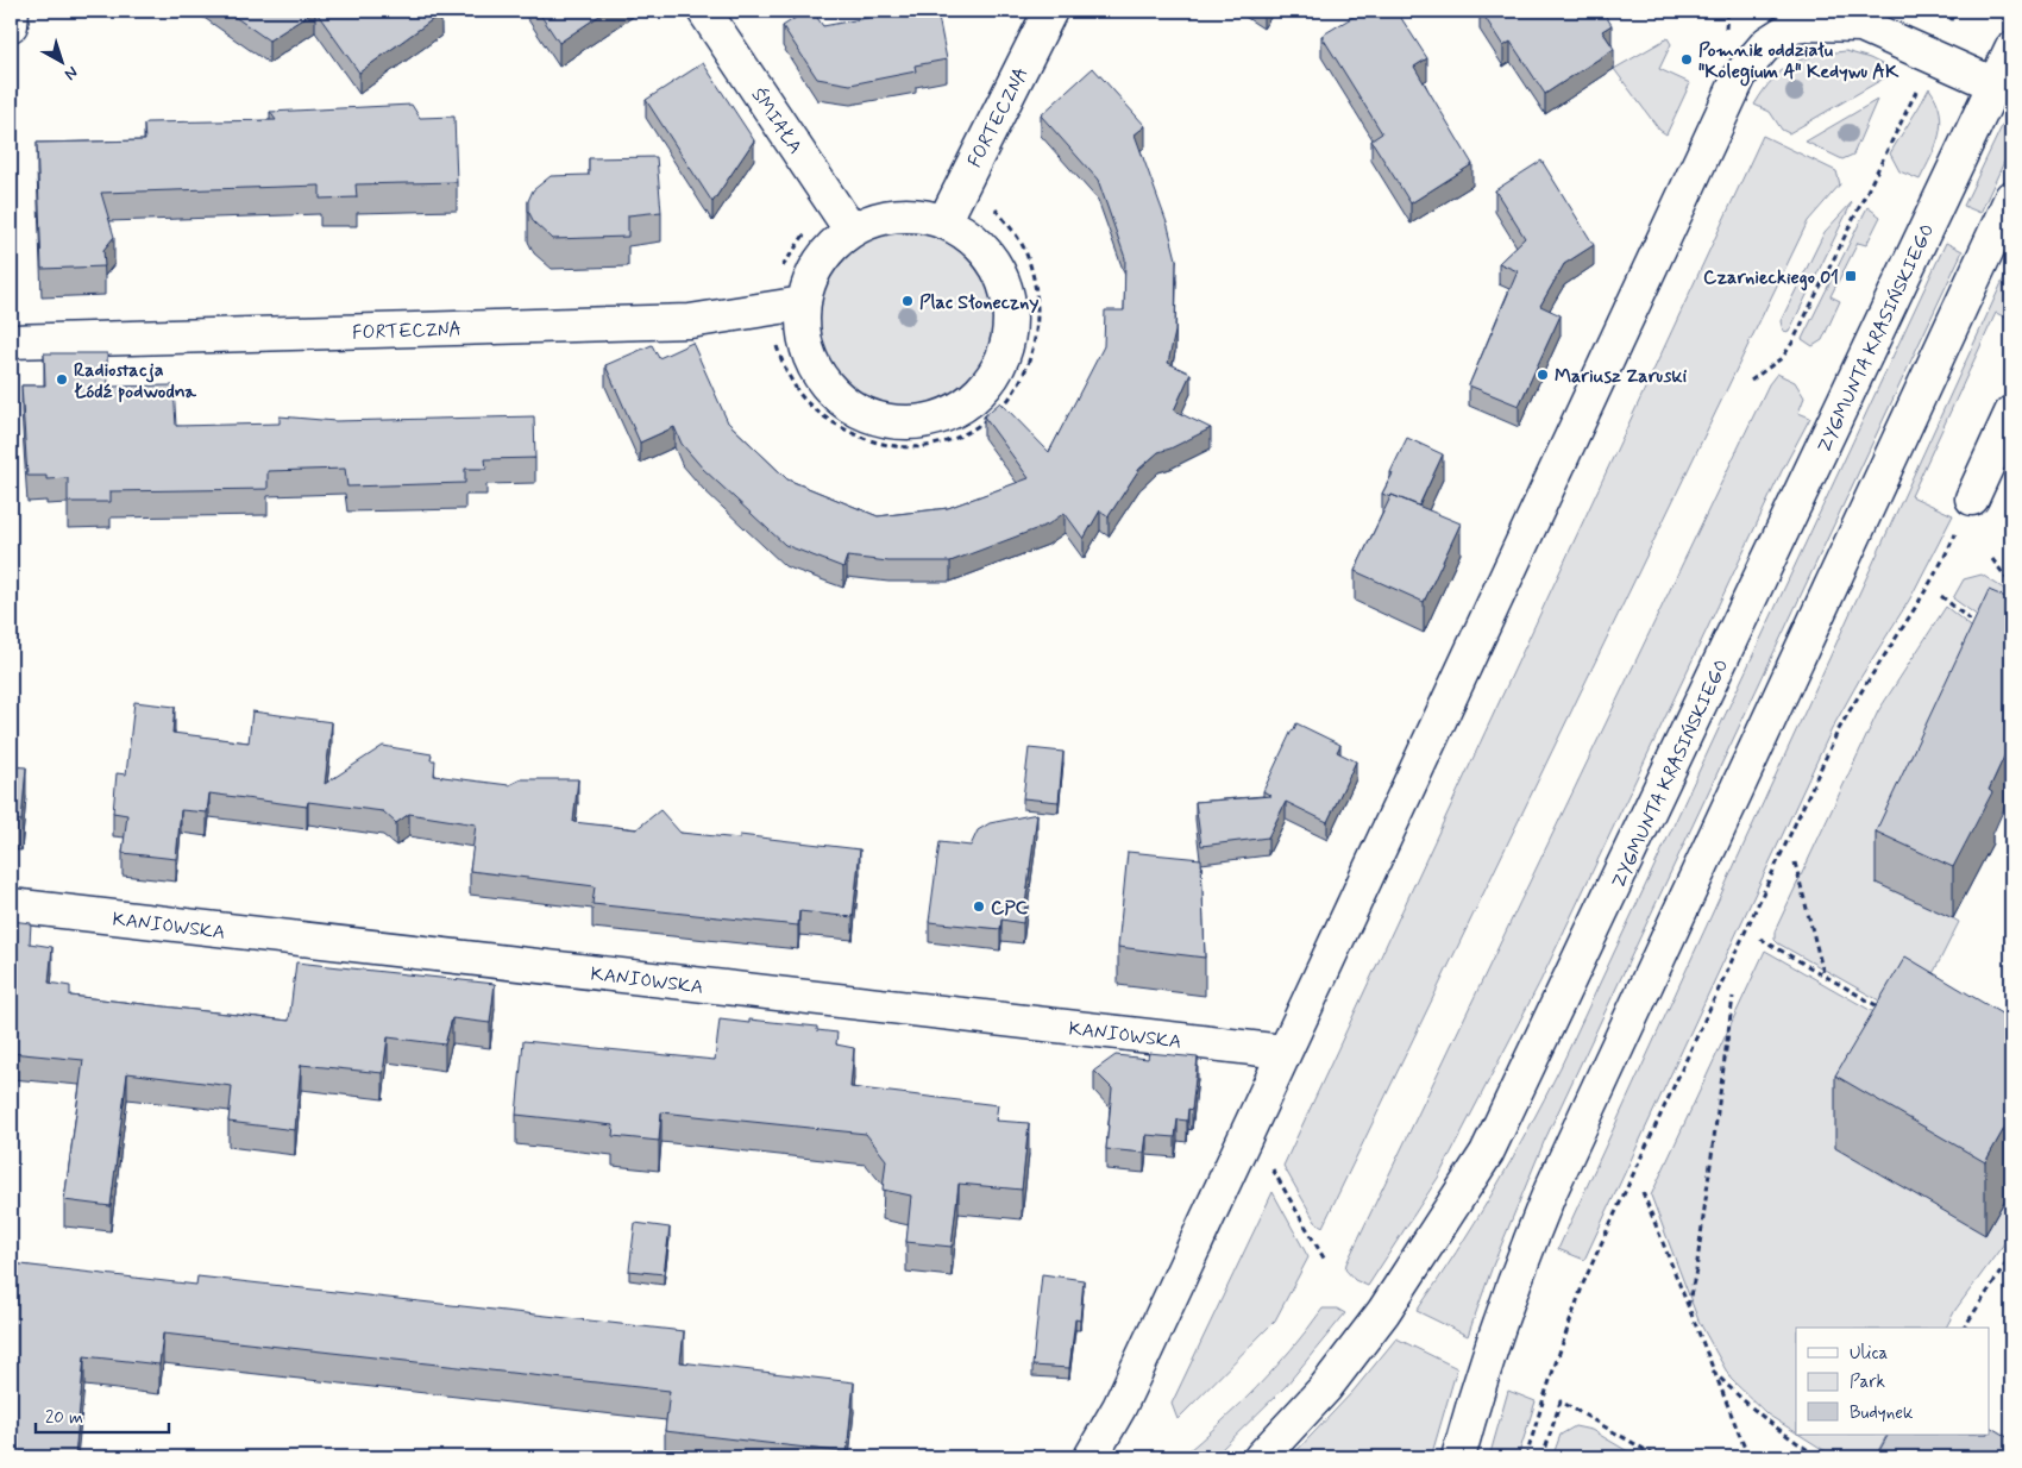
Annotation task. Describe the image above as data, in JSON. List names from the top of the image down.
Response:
{
  "streets": {
    "street": [
      "FORTECZNA",
      "ŚMIAŁA",
      "ZYGMUNTA KRASIŃSKIEGO",
      "KANIOWSKA"
    ]
  },
  "crossings": [
    ["FORTECZNA", "ŚMIAŁA"]
  ],
  "places": {
    "other": [
      "Pomnik oddziału \"Kolegium A\" Kedywu AK",
      "Plac Słoneczny",
      "Mariusz Zaruski",
      "Radiostacja Łódź podwodna",
      "CPC"
    ],
    "transit": ["Czarnieckiego 01"]
  },
  "legend": ["Ulica", "Park", "Budynek"],
  "scale_bar": "20 m",
  "north": "bottom right"
}
